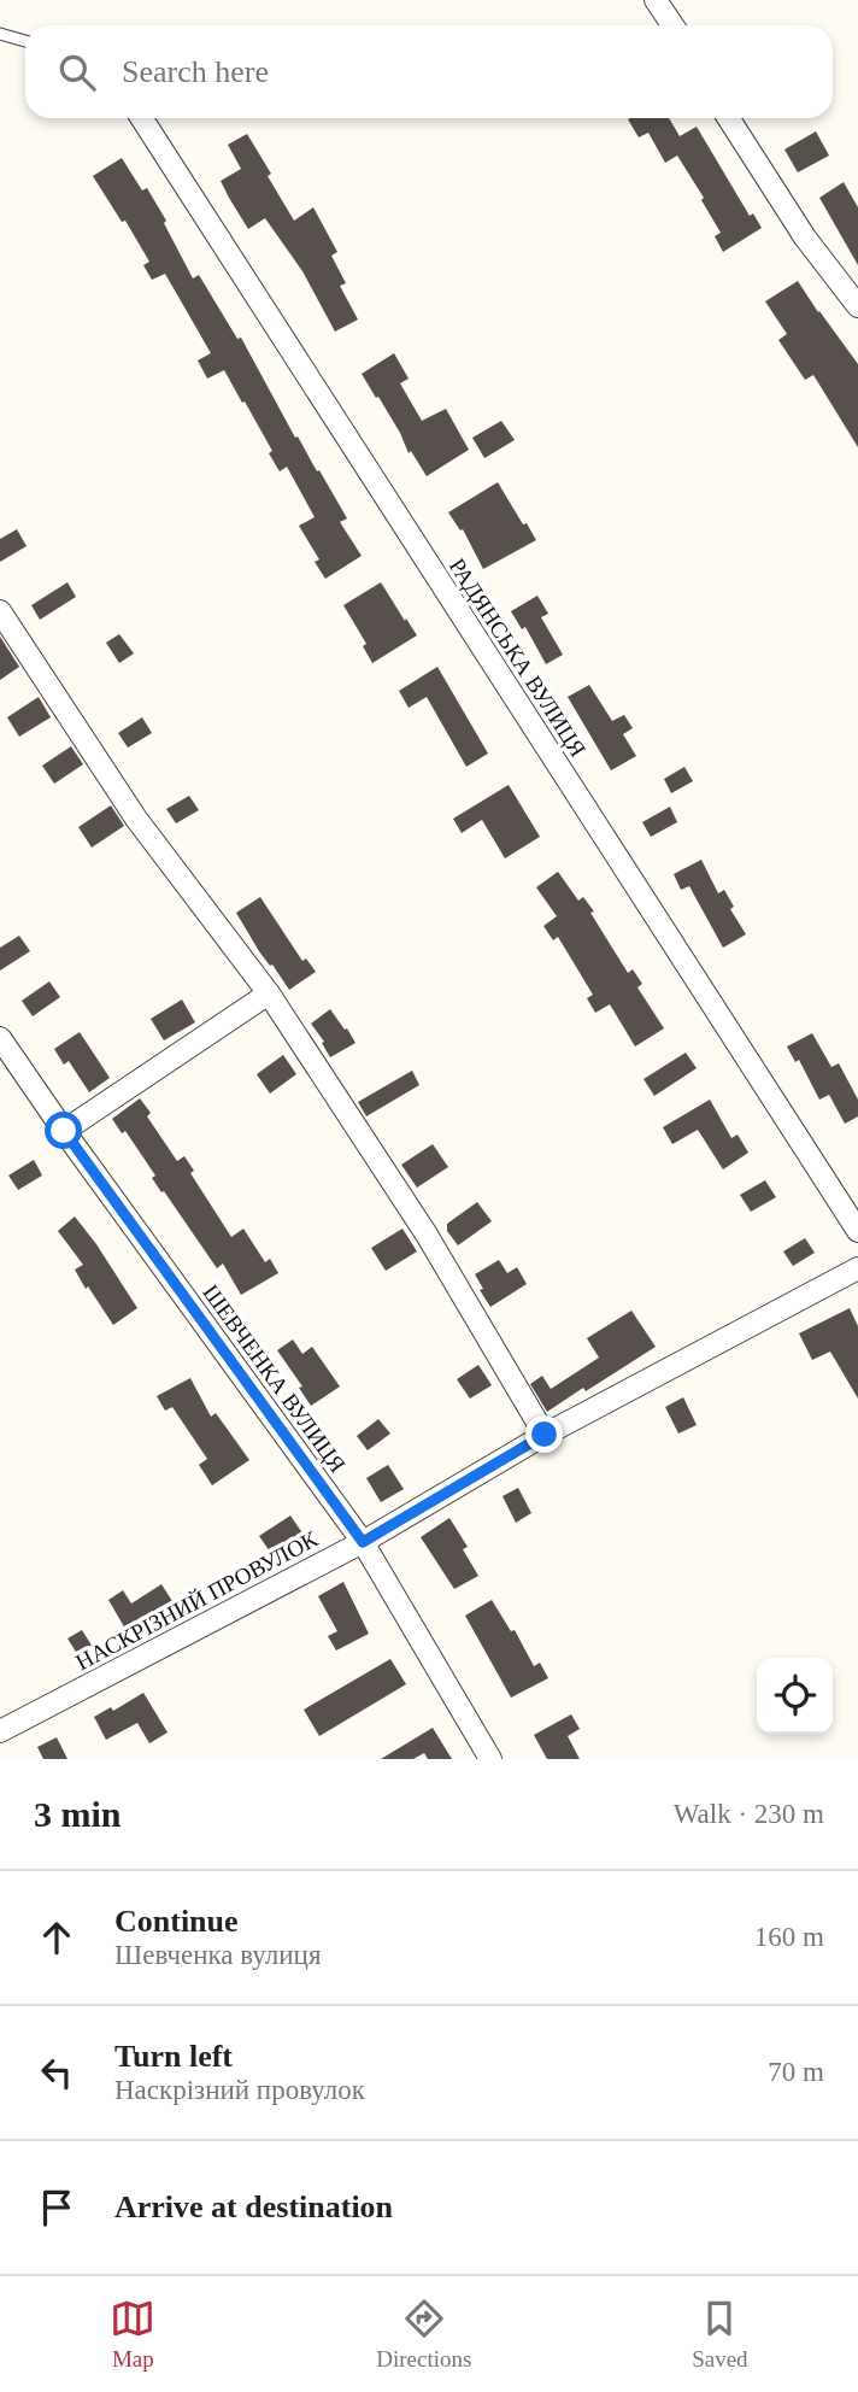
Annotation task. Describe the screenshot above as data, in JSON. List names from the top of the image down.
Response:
{
  "streets": {
    "street": ["РАДЯНСЬКА ВУЛИЦЯ", "ШЕВЧЕНКА ВУЛИЦЯ", "НАСКРІЗНИЙ ПРОВУЛОК"]
  },
  "crossings": [
    ["ШЕВЧЕНКА ВУЛИЦЯ", "НАСКРІЗНИЙ ПРОВУЛОК"]
  ],
  "page": {
    "search": "Search here",
    "heading": ["3 min", "Walk · 230 m"],
    "list": [
      ["Continue", "Шевченка вулиця", "160 m"],
      ["Turn left", "Наскрізний провулок", "70 m"],
      "Arrive at destination"
    ],
    "nav": ["Map", "Directions", "Saved"]
  }
}
